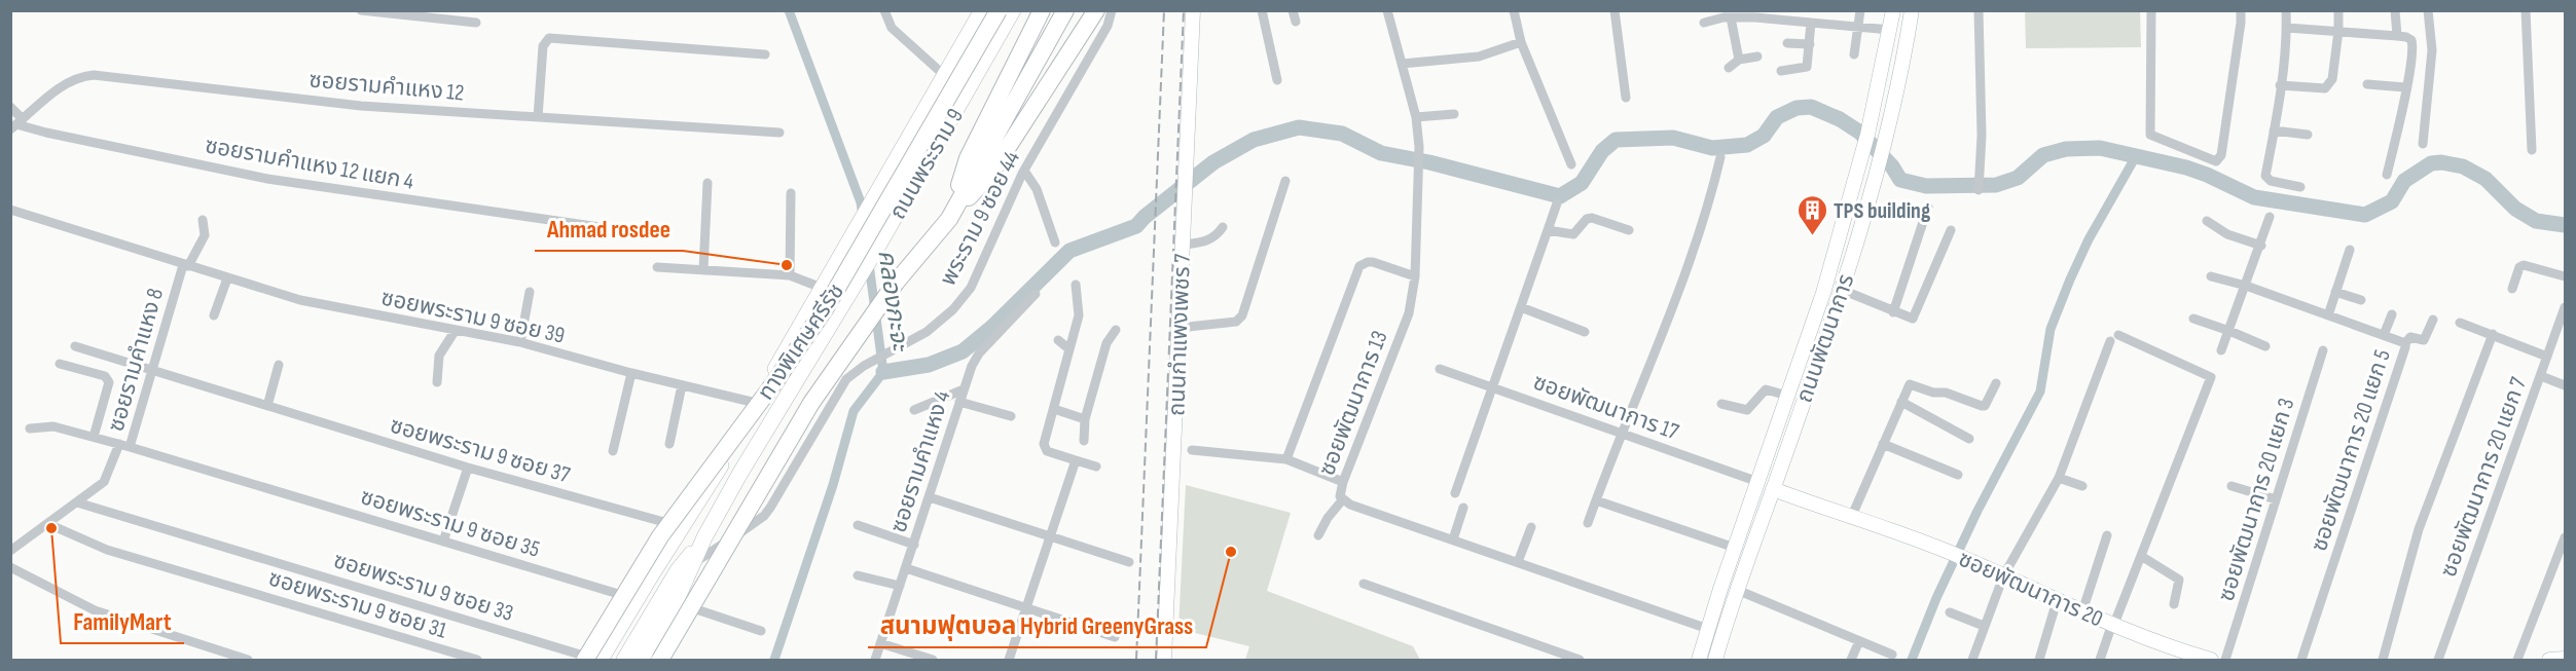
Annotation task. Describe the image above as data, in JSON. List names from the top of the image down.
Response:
{
  "streets": {
    "highway": ["ทางพิเศษศรีรัช"],
    "main road": [
      "ถนนพระราม 9",
      "ถนนกำแพงเพชร 7",
      "ถนนพัฒนาการ",
      "ซอยพัฒนาการ 20"
    ],
    "street": [
      "ซอยรามคำแหง 12",
      "ซอยรามคำแหง 12 แยก 4",
      "พระราม 9 ซอย 44",
      "ซอยพระราม 9 ซอย 39",
      "ซอยรามคำแหง 8",
      "ซอยพัฒนาการ 13",
      "ซอยพัฒนาการ 17",
      "ซอยพระราม 9 ซอย 37",
      "ซอยพัฒนาการ 20 แยก 5",
      "ซอยรามคำแหง 4",
      "ซอยพัฒนาการ 20 แยก 7",
      "ซอยพัฒนาการ 20 แยก 3",
      "ซอยพระราม 9 ซอย 35",
      "ซอยพระราม 9 ซอย 33",
      "ซอยพระราม 9 ซอย 31"
    ]
  },
  "crossings": [
    ["ซอยรามคำแหง 12", "ซอยรามคำแหง 12 แยก 4"],
    ["ถนนพระราม 9", "พระราม 9 ซอย 44"],
    ["ถนนพระราม 9", "ซอยพระราม 9 ซอย 39"],
    ["ถนนพระราม 9", "ซอยพระราม 9 ซอย 37"],
    ["ถนนพระราม 9", "ซอยพระราม 9 ซอย 35"],
    ["ถนนพระราม 9", "ซอยพระราม 9 ซอย 33"],
    ["ซอยพระราม 9 ซอย 39", "ซอยรามคำแหง 8"],
    ["ถนนพัฒนาการ", "ซอยพัฒนาการ 13"],
    ["ถนนพัฒนาการ", "ซอยพัฒนาการ 17"],
    ["ถนนพัฒนาการ", "ซอยพัฒนาการ 20"],
    ["ซอยรามคำแหง 8", "ซอยพระราม 9 ซอย 37"],
    ["ซอยรามคำแหง 8", "ซอยพระราม 9 ซอย 35"],
    ["ซอยรามคำแหง 8", "ซอยพระราม 9 ซอย 33"],
    ["ซอยรามคำแหง 8", "ซอยพระราม 9 ซอย 31"]
  ],
  "water": ["คลองกะจะ"],
  "places": {
    "building": ["TPS building"],
    "other": ["Ahmad rosdee", "FamilyMart", "สนามฟุตบอล Hybrid GreenyGrass"]
  }
}
